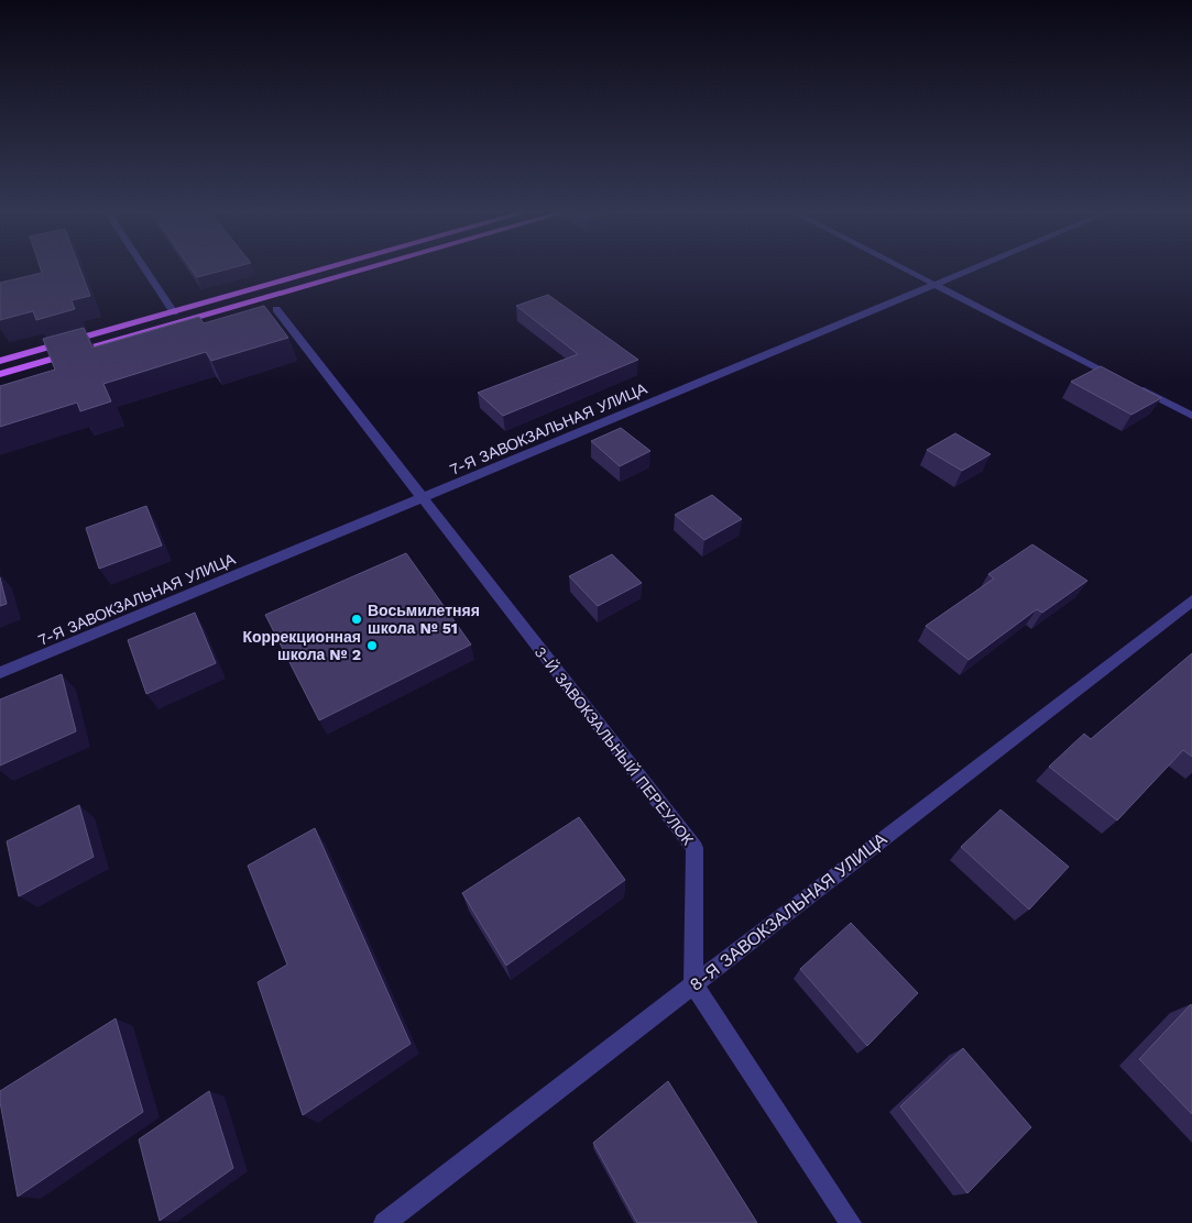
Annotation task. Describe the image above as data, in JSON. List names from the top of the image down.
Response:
{
  "streets": {
    "street": ["7-Я ЗАВОКЗАЛЬНАЯ УЛИЦА", "3-Й ЗАВОКЗАЛЬНЫЙ ПЕРЕУЛОК", "8-Я ЗАВОКЗАЛЬНАЯ УЛИЦА"]
  },
  "crossings": [
    ["7-Я ЗАВОКЗАЛЬНАЯ УЛИЦА", "3-Й ЗАВОКЗАЛЬНЫЙ ПЕРЕУЛОК"],
    ["3-Й ЗАВОКЗАЛЬНЫЙ ПЕРЕУЛОК", "8-Я ЗАВОКЗАЛЬНАЯ УЛИЦА"]
  ],
  "places": ["Восьмилетняя школа № 51", "Коррекционная школа № 2"]
}
